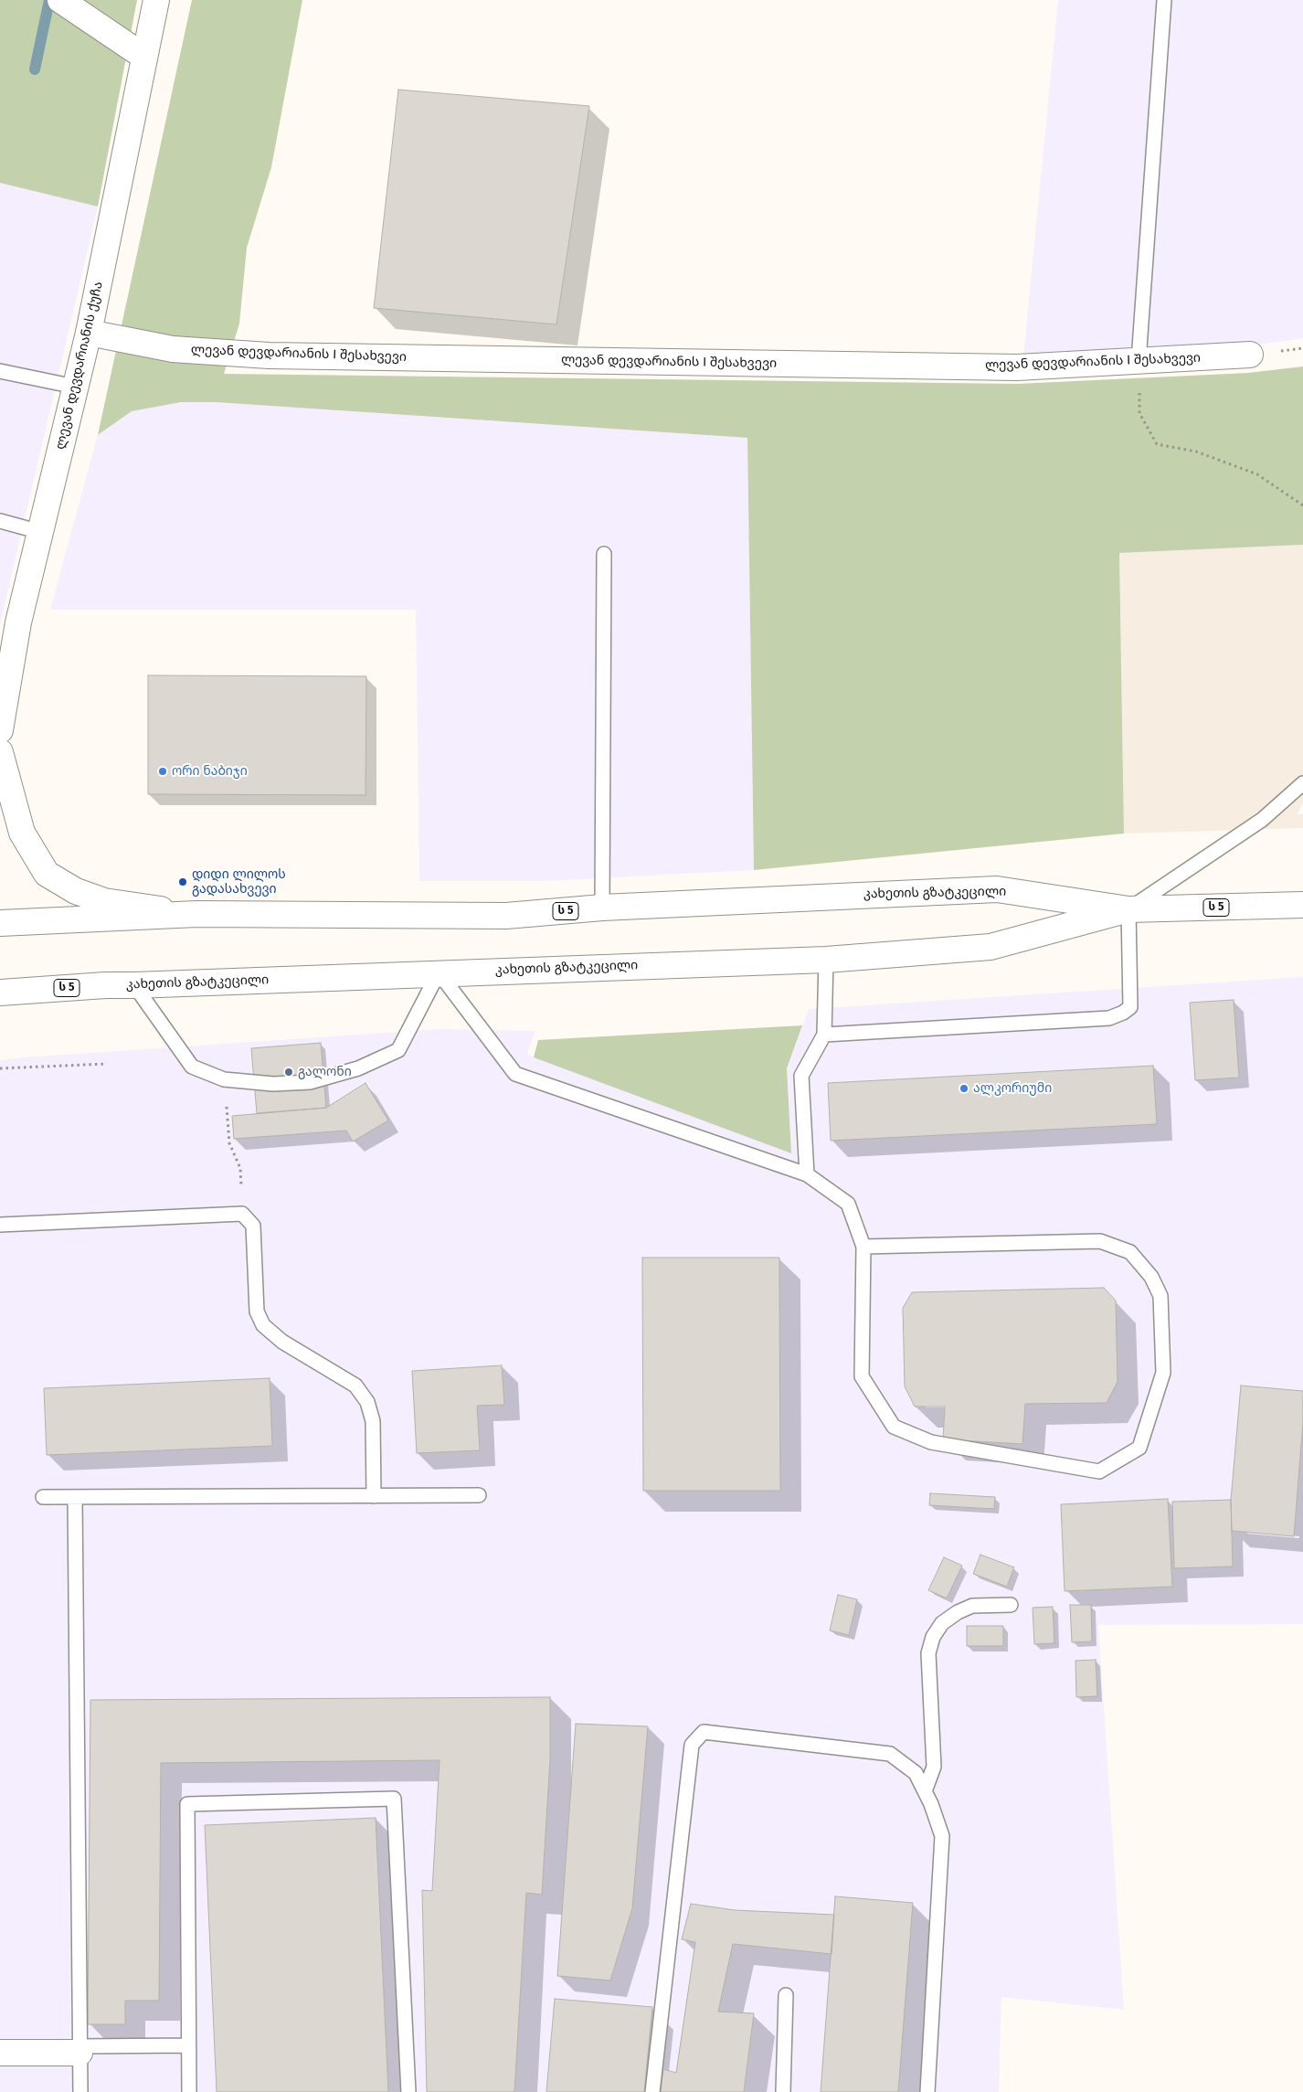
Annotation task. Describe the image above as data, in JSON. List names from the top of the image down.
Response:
{
  "streets": {
    "main road": [
      "ლევან დევდარიანის I შესახვევი",
      "ლევან დევდარიანის ქუჩა",
      "კახეთის გზატკეცილი",
      "ს 5"
    ]
  },
  "crossings": [
    ["ლევან დევდარიანის I შესახვევი", "ლევან დევდარიანის ქუჩა"]
  ],
  "places": [
    "ორი ნაბიჯი",
    "დიდი ლილოს გადასახვევი",
    "გალონი",
    "ალკორიუმი"
  ]
}
